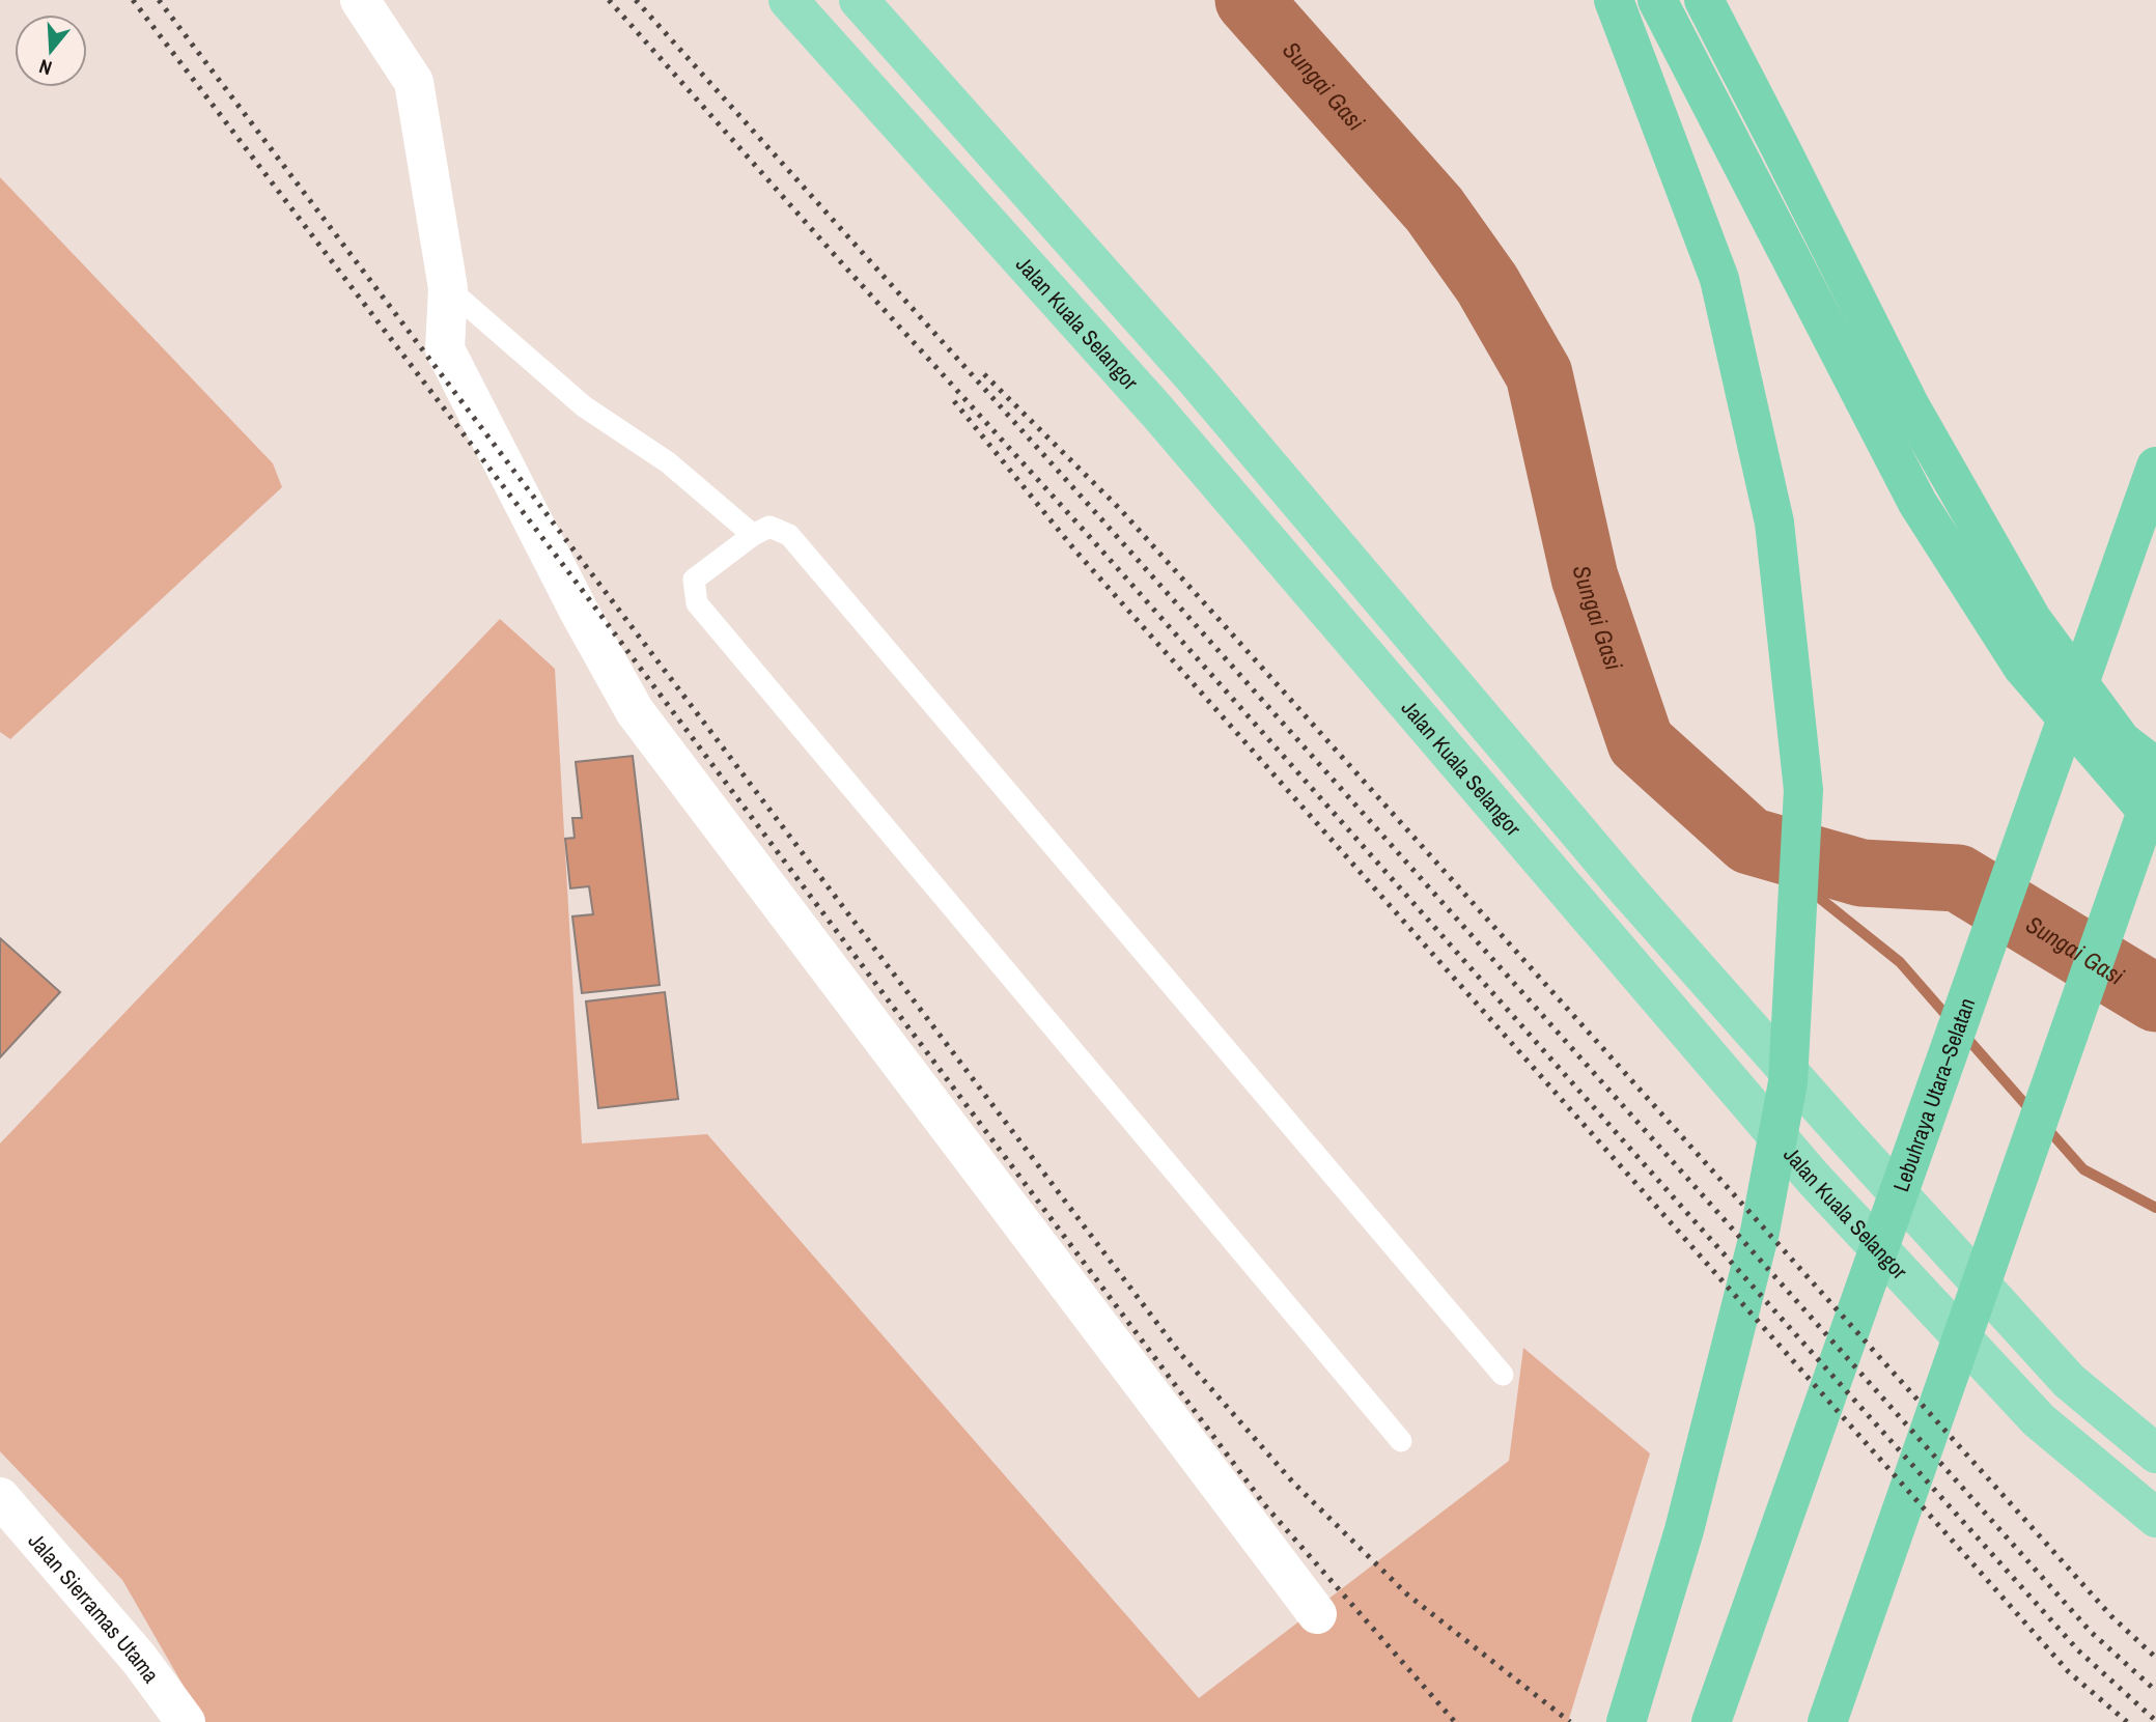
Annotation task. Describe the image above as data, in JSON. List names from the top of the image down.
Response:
{
  "streets": {
    "highway": ["Jalan Kuala Selangor", "Lebuhraya Utara–Selatan"],
    "street": ["Jalan Sierramas Utama"]
  },
  "water": ["Sungai Gasi"],
  "north": "bottom"
}
